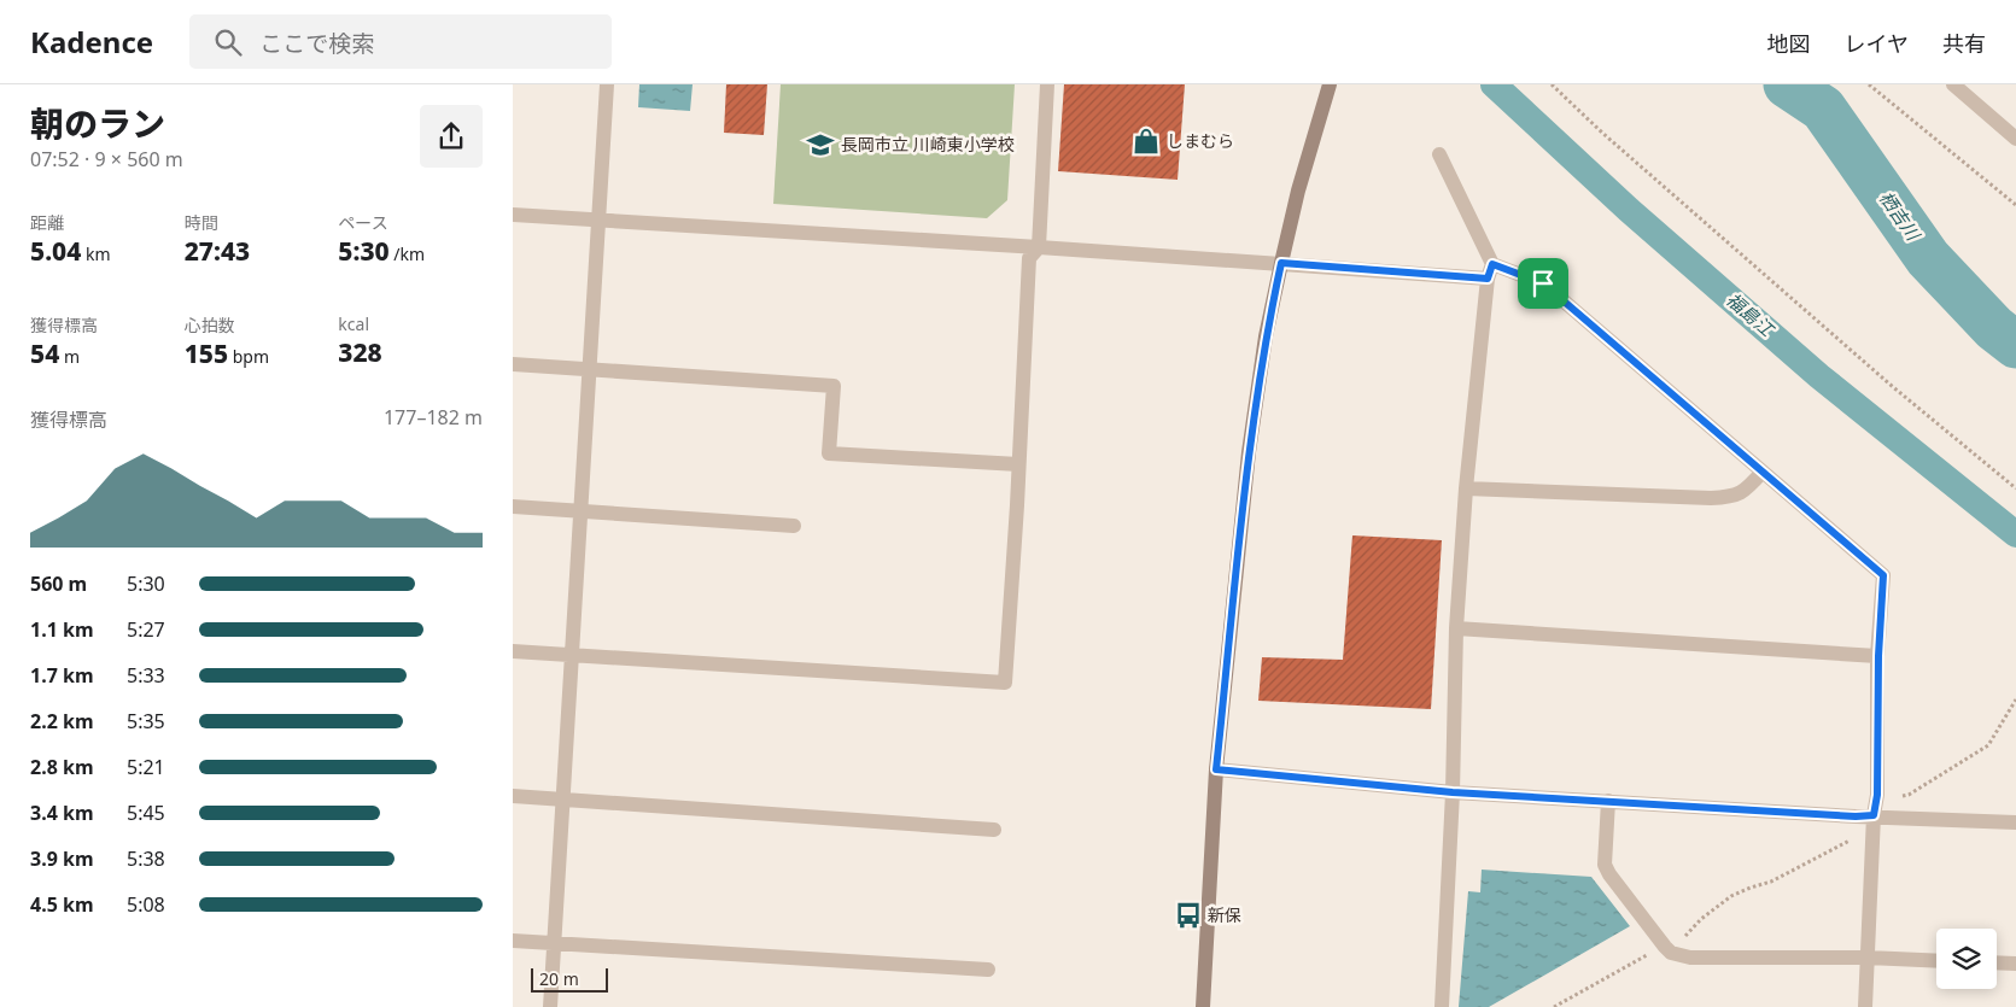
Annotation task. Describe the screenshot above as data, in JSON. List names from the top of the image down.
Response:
{
  "water": ["栖吉川", "福島江"],
  "places": {
    "shop": ["しまむら"],
    "school or university": ["長岡市立 川崎東小学校"],
    "bus stop": ["新保"]
  },
  "scale_bar": "20 m",
  "page": {
    "header": "Kadence",
    "search": "ここで検索",
    "nav": ["地図", "レイヤ", "共有"],
    "heading": ["朝のラン", "07:52 · 9 × 560 m"],
    "stats": [
      ["距離", "5.04 km"],
      ["時間", "27:43"],
      ["ペース", "5:30 /km"],
      ["獲得標高", "54 m"],
      ["心拍数", "155 bpm"],
      ["kcal", "328"]
    ],
    "chart": ["獲得標高", "177–182 m"],
    "list": [
      {
        "name": "560 m",
        "note": "5:30"
      },
      {
        "name": "1.1 km",
        "note": "5:27"
      },
      {
        "name": "1.7 km",
        "note": "5:33"
      },
      {
        "name": "2.2 km",
        "note": "5:35"
      },
      {
        "name": "2.8 km",
        "note": "5:21"
      },
      {
        "name": "3.4 km",
        "note": "5:45"
      },
      {
        "name": "3.9 km",
        "note": "5:38"
      },
      {
        "name": "4.5 km",
        "note": "5:08"
      }
    ],
    "scale": "20 m"
  }
}
